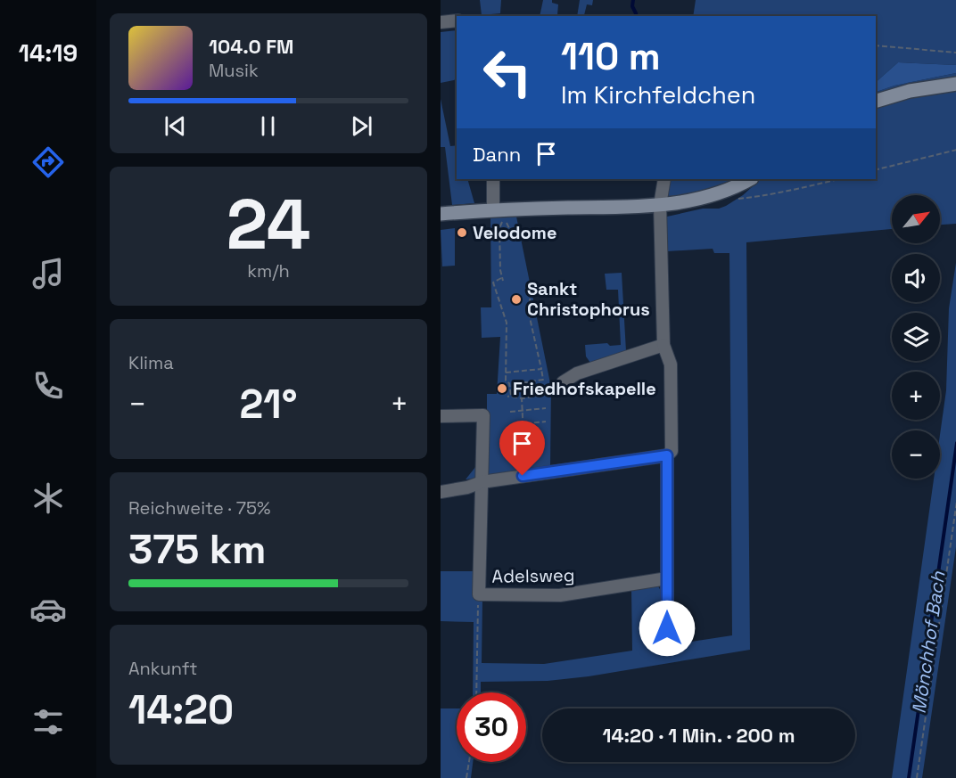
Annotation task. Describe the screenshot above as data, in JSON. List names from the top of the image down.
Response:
{
  "streets": {
    "street": ["Adelsweg"]
  },
  "water": ["Mönchhof Bach"],
  "places": ["Velodome", "Sankt Christophorus", "Friedhofskapelle"],
  "north": "top right",
  "page": {
    "tabs": "14:19",
    "turn": ["110 m", "Im Kirchfeldchen"],
    "song": ["104.0 FM", "Musik"],
    "then": "Dann",
    "tile": [
      ["24", "km/h"],
      "Klima",
      ["Reichweite · 75%", "375 km"],
      ["Ankunft", "14:20"]
    ],
    "map_buttons": ["+", "−"],
    "heat": ["−", "21°", "+"],
    "limit": "30",
    "trip": "14:20 · 1 Min. · 200 m"
  }
}
